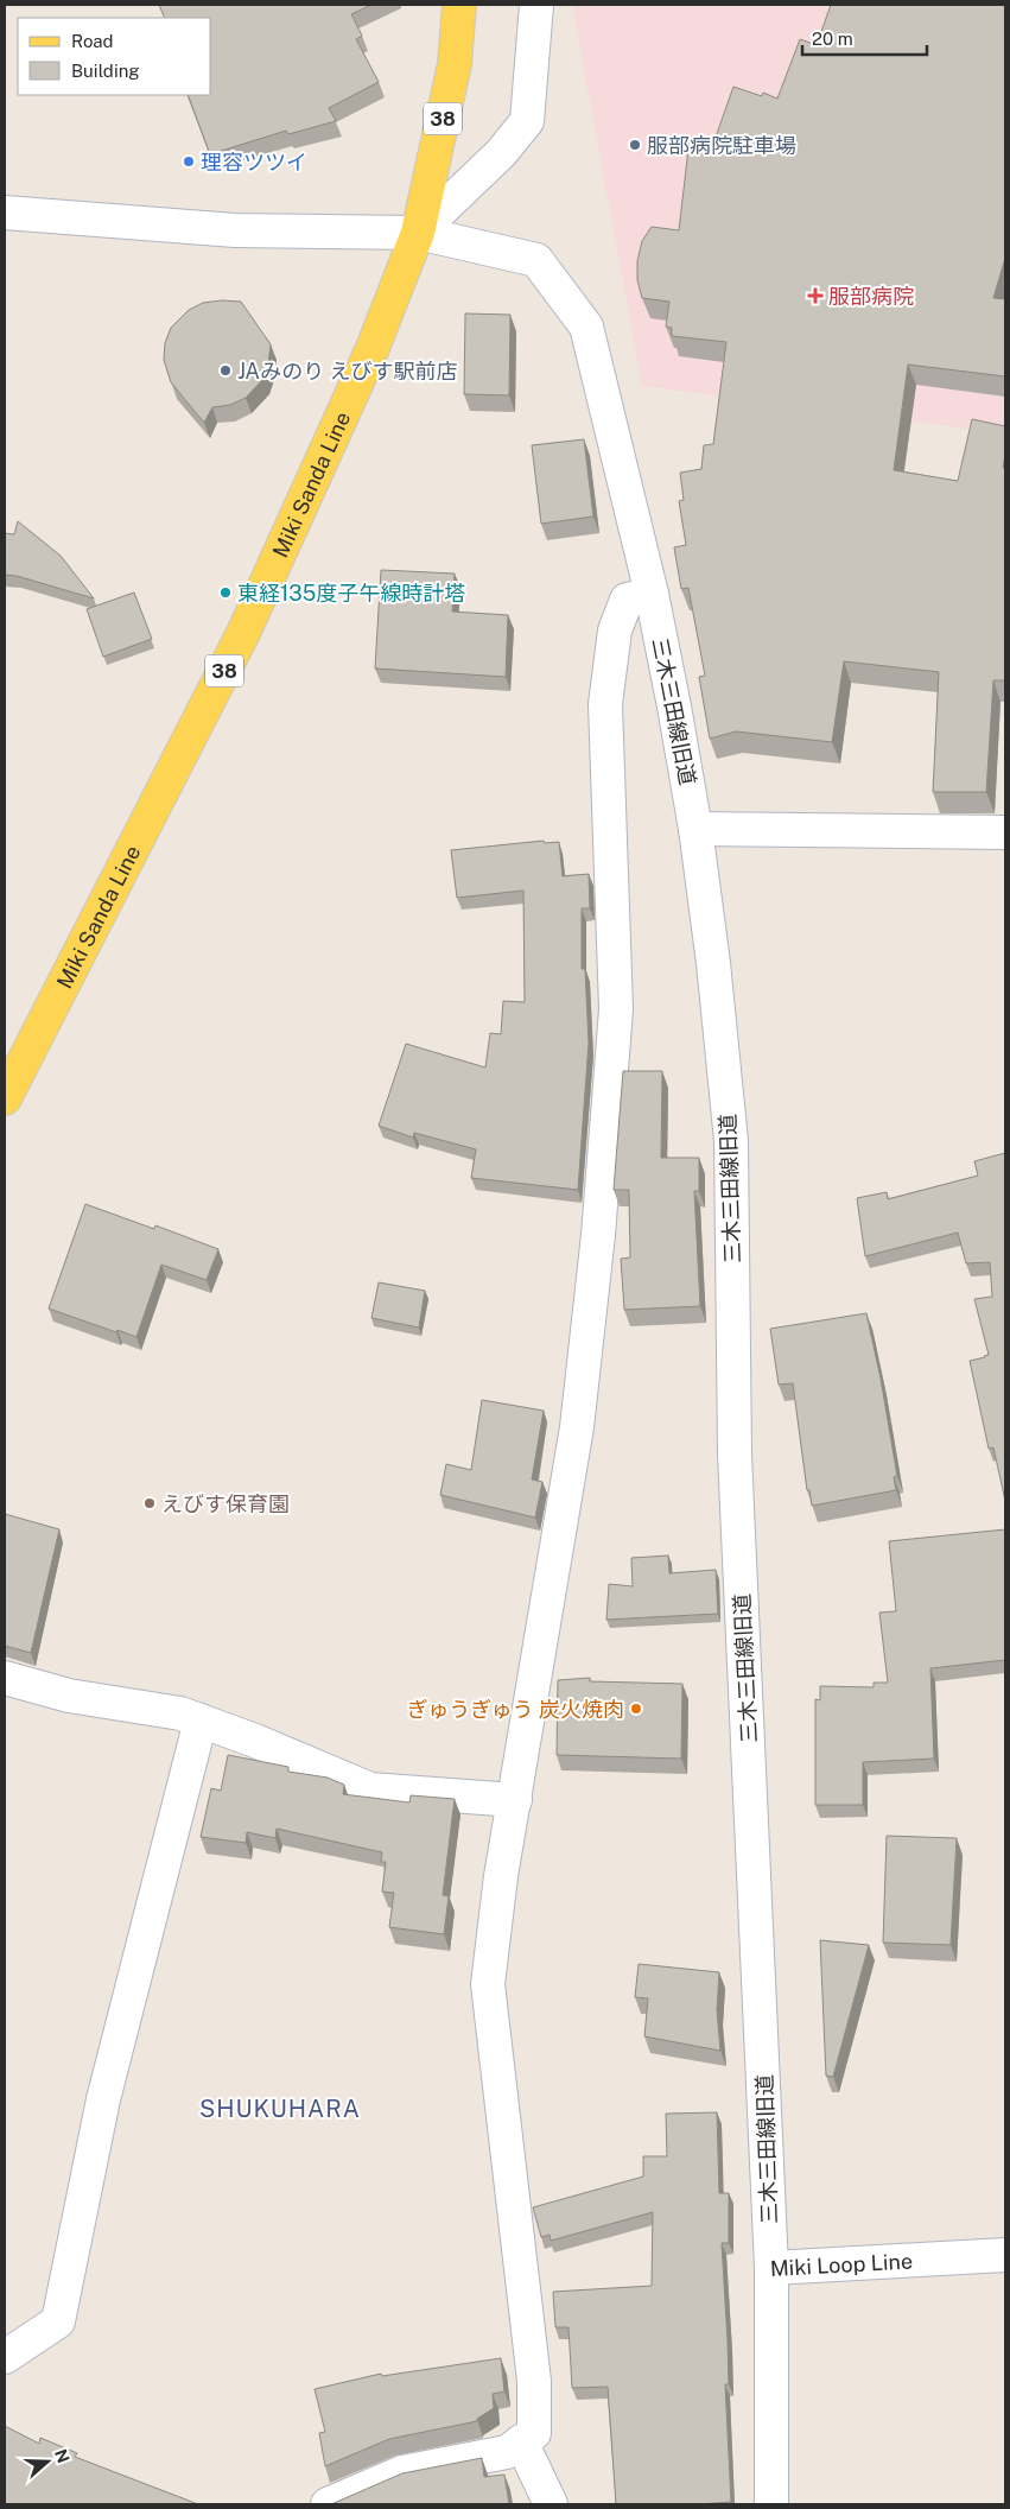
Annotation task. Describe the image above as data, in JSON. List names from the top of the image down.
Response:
{
  "streets": {
    "main road": ["38", "Miki Sanda Line"],
    "street": ["三木三田線旧道", "Miki Loop Line"]
  },
  "crossings": [
    ["Miki Sanda Line", "三木三田線旧道"],
    ["三木三田線旧道", "Miki Loop Line"]
  ],
  "districts": ["SHUKUHARA"],
  "places": {
    "other": [
      "服部病院駐車場",
      "理容ツツイ",
      "JAみのり えびす駅前店",
      "東経135度子午線時計塔",
      "えびす保育園",
      "ぎゅうぎゅう 炭火焼肉"
    ],
    "health": ["服部病院"]
  },
  "legend": ["Road", "Building"],
  "scale_bar": "20 m",
  "north": "right"
}
